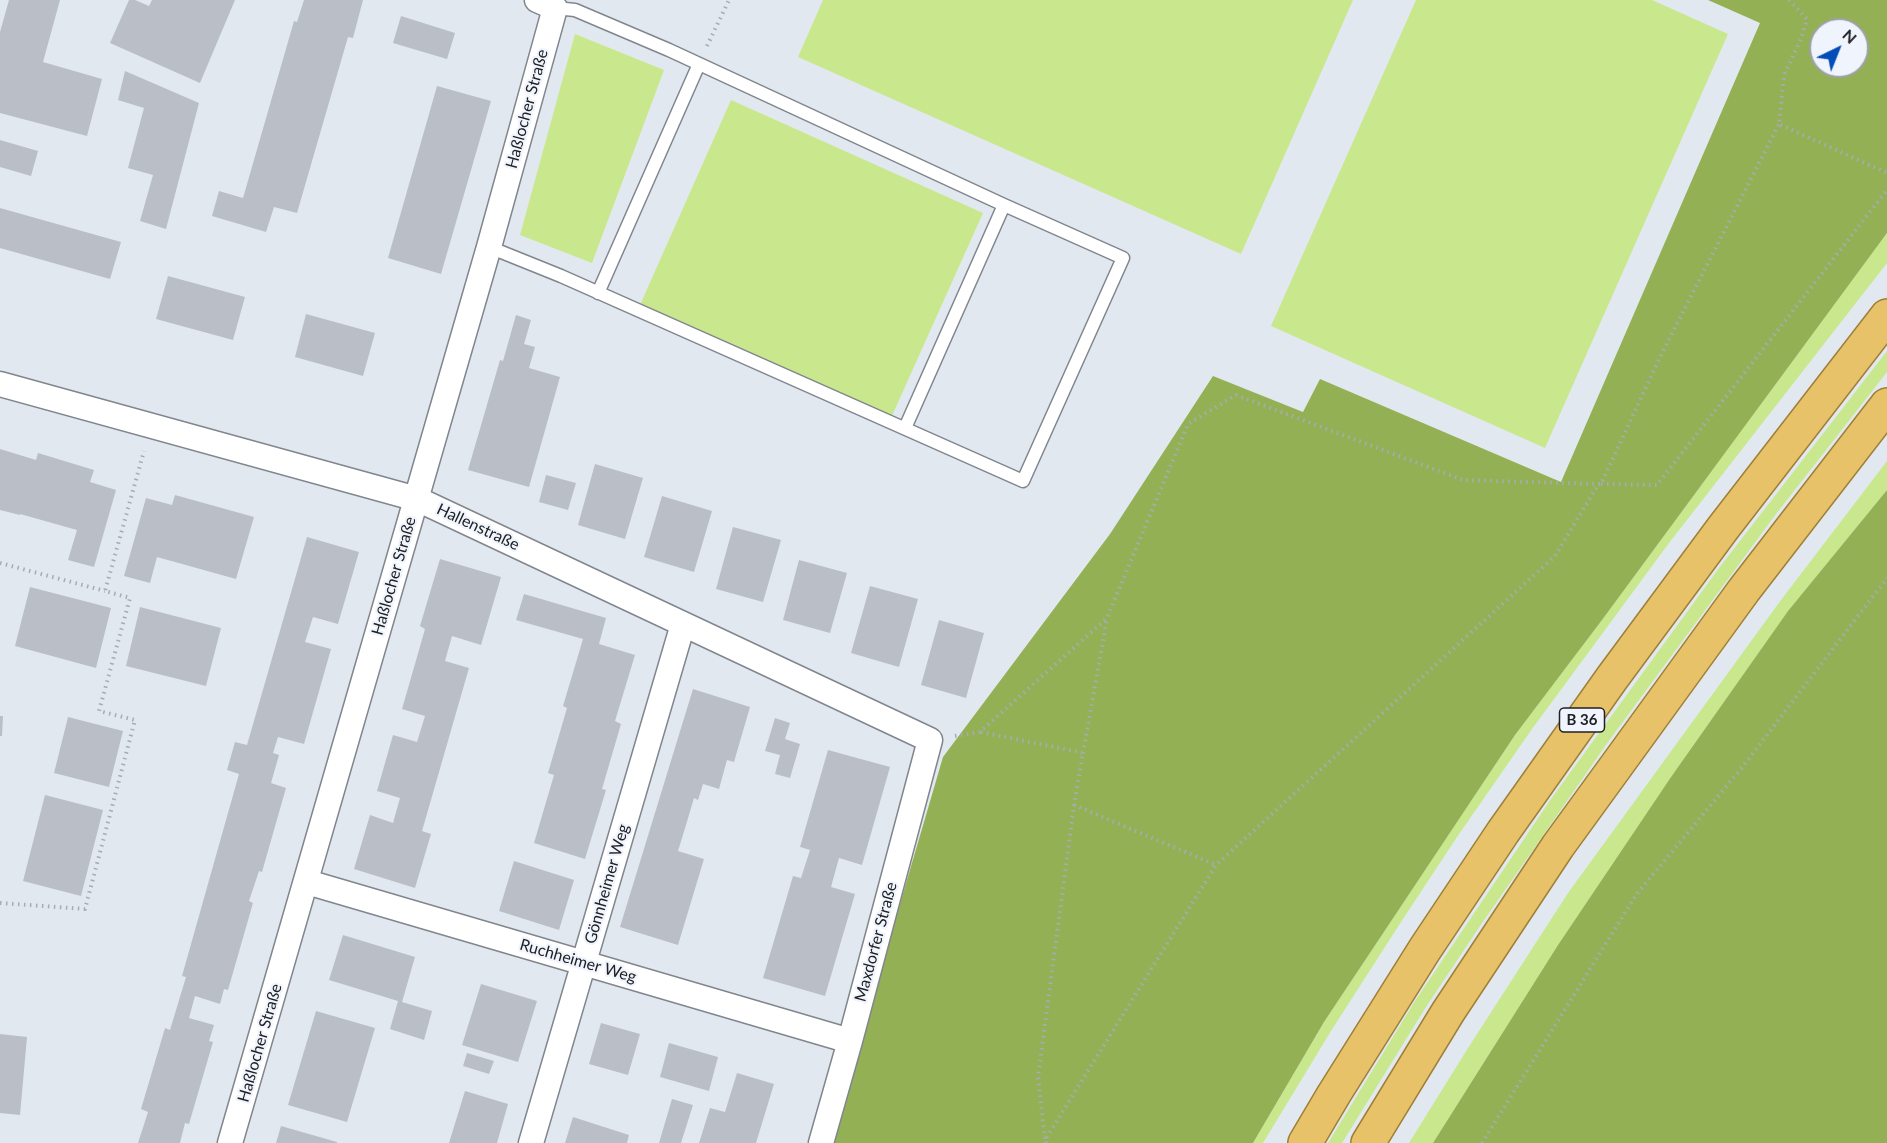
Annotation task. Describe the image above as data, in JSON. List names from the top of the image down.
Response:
{
  "streets": {
    "highway": ["B 36"],
    "street": [
      "Haßlocher Straße",
      "Hallenstraße",
      "Gönnheimer Weg",
      "Maxdorfer Straße",
      "Ruchheimer Weg"
    ]
  },
  "crossings": [
    ["Haßlocher Straße", "Hallenstraße"],
    ["Haßlocher Straße", "Ruchheimer Weg"],
    ["Hallenstraße", "Gönnheimer Weg"],
    ["Hallenstraße", "Maxdorfer Straße"],
    ["Gönnheimer Weg", "Ruchheimer Weg"],
    ["Maxdorfer Straße", "Ruchheimer Weg"]
  ],
  "north": "top right"
}
